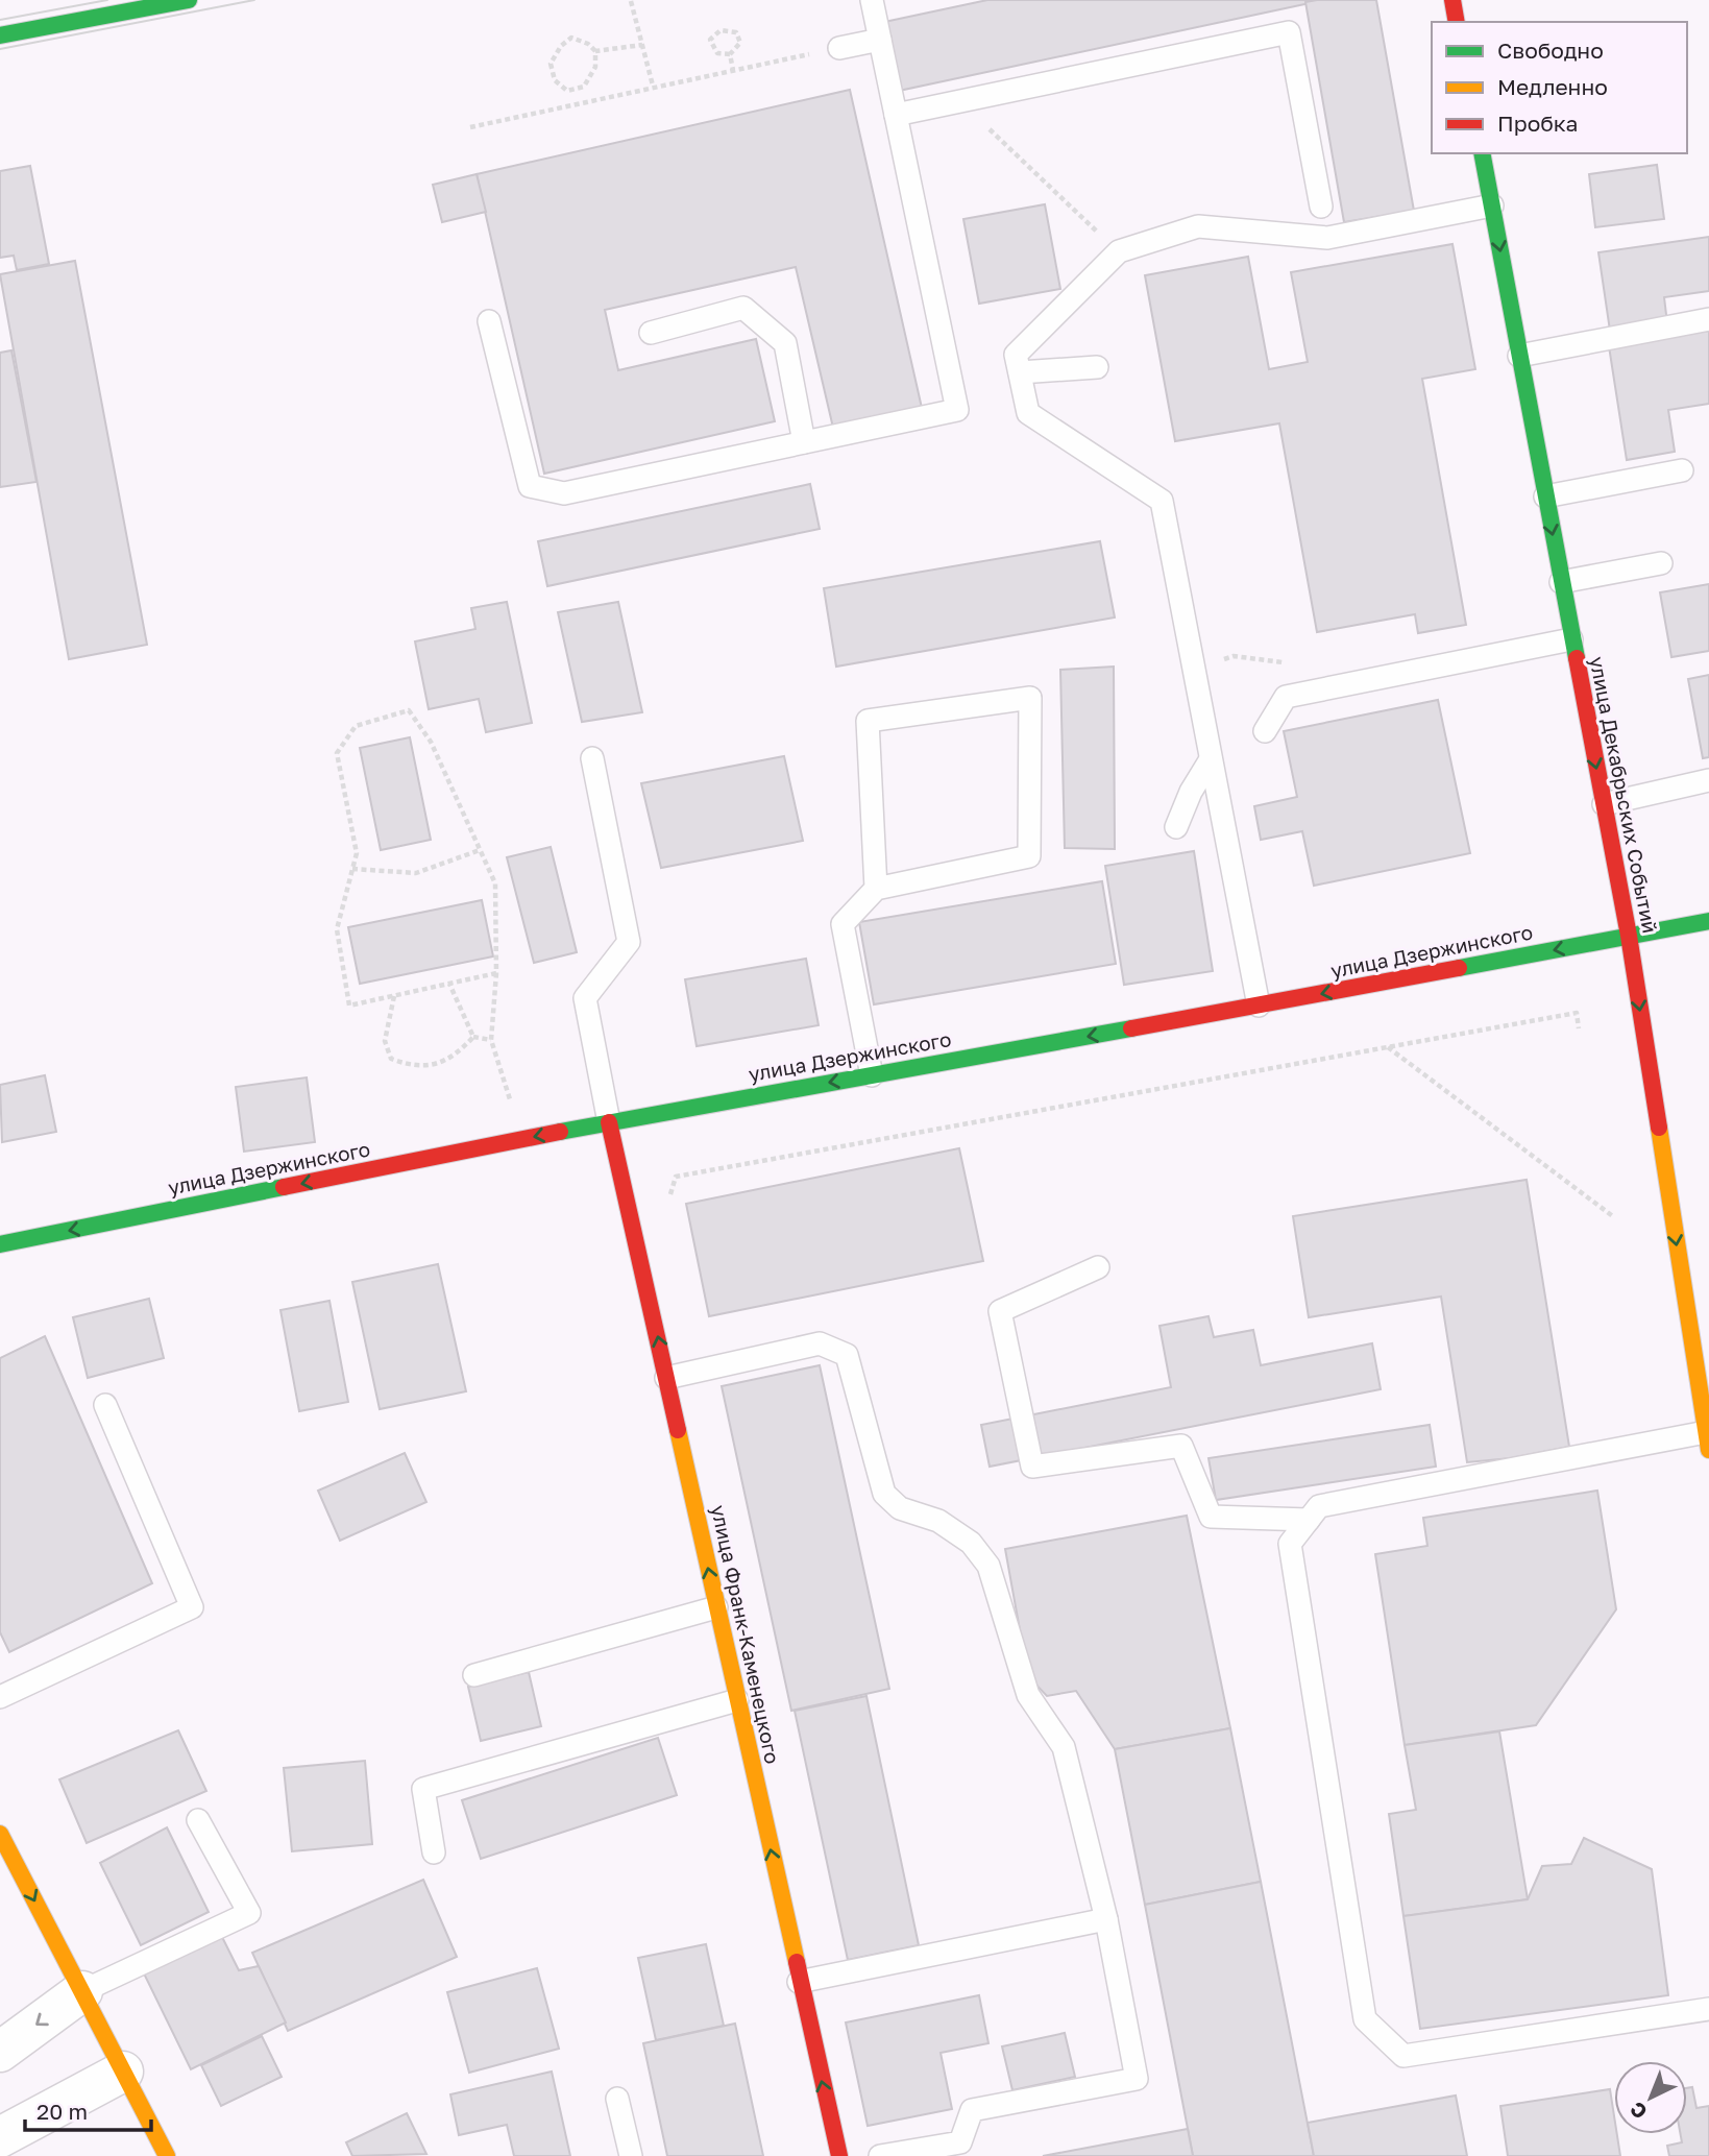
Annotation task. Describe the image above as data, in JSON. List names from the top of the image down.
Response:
{
  "streets": {
    "main road": ["улица Декабрьских Событий", "улица Дзержинского", "улица Франк-Каменецкого"]
  },
  "crossings": [
    ["улица Декабрьских Событий", "улица Дзержинского"],
    ["улица Дзержинского", "улица Франк-Каменецкого"]
  ],
  "one_way": ["улица Декабрьских Событий", "улица Дзержинского", "улица Франк-Каменецкого"],
  "legend": ["Свободно", "Медленно", "Пробка"],
  "scale_bar": "20 m",
  "north": "bottom left"
}
